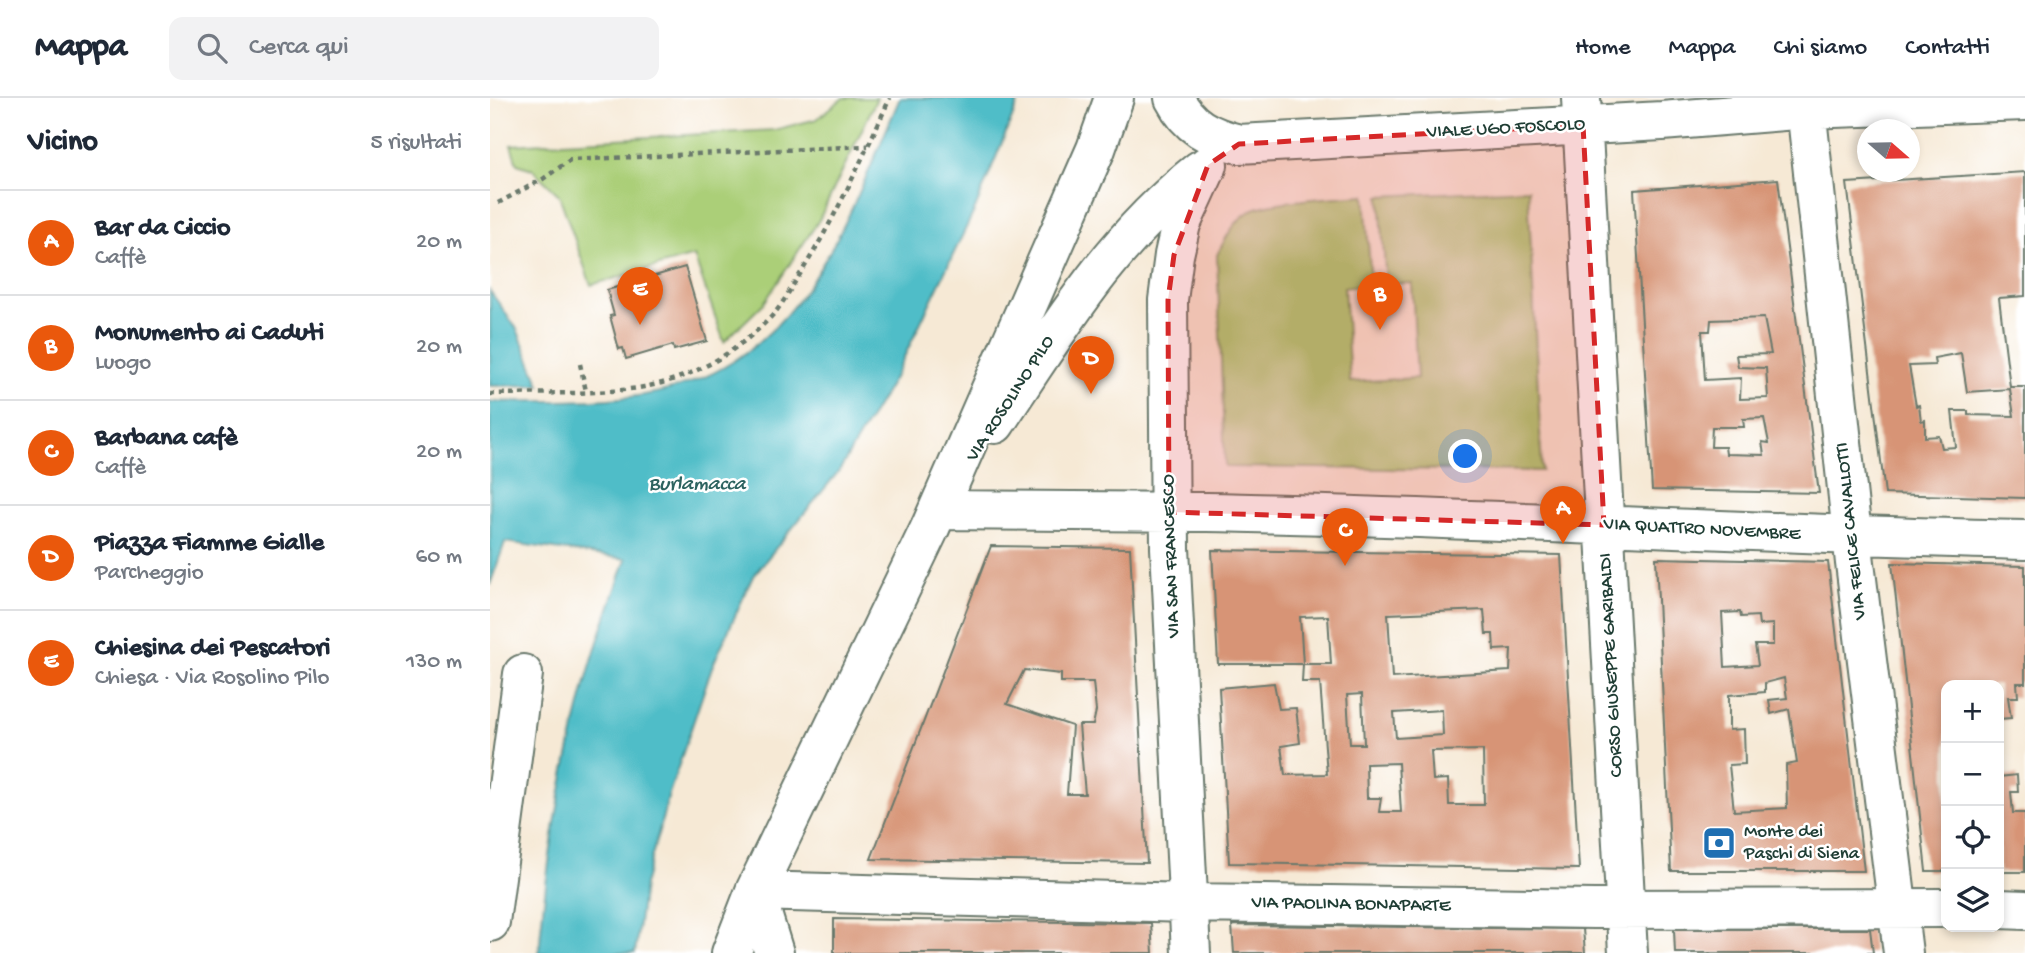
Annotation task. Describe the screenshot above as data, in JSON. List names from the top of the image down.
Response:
{
  "streets": {
    "street": [
      "VIALE UGO FOSCOLO",
      "VIA ROSOLINO PILO",
      "VIA QUATTRO NOVEMBRE",
      "VIA FELICE CAVALLOTTI",
      "VIA SAN FRANCESCO",
      "CORSO GIUSEPPE GARIBALDI",
      "VIA PAOLINA BONAPARTE"
    ]
  },
  "crossings": [
    ["VIALE UGO FOSCOLO", "VIA ROSOLINO PILO"],
    ["VIALE UGO FOSCOLO", "VIA FELICE CAVALLOTTI"],
    ["VIALE UGO FOSCOLO", "CORSO GIUSEPPE GARIBALDI"],
    ["VIA ROSOLINO PILO", "VIA QUATTRO NOVEMBRE"],
    ["VIA ROSOLINO PILO", "VIA SAN FRANCESCO"],
    ["VIA ROSOLINO PILO", "VIA PAOLINA BONAPARTE"],
    ["VIA QUATTRO NOVEMBRE", "VIA FELICE CAVALLOTTI"],
    ["VIA QUATTRO NOVEMBRE", "VIA SAN FRANCESCO"],
    ["VIA QUATTRO NOVEMBRE", "CORSO GIUSEPPE GARIBALDI"],
    ["VIA FELICE CAVALLOTTI", "VIA PAOLINA BONAPARTE"],
    ["VIA SAN FRANCESCO", "VIA PAOLINA BONAPARTE"],
    ["CORSO GIUSEPPE GARIBALDI", "VIA PAOLINA BONAPARTE"]
  ],
  "water": ["Burlamacca"],
  "places": {
    "bank": ["Monte dei Paschi di Siena"]
  },
  "north": "right",
  "page": {
    "header": "Mappa",
    "search": "Cerca qui",
    "nav": [
      "Home",
      "Mappa",
      "Chi siamo",
      "Contatti"
    ],
    "heading": ["Vicino", "5 risultati"],
    "list": [
      {
        "mark": "A",
        "name": "Bar da Ciccio",
        "note": "Caffè",
        "value": "20 m"
      },
      {
        "mark": "B",
        "name": "Monumento ai Caduti",
        "note": "Luogo",
        "value": "20 m"
      },
      {
        "mark": "C",
        "name": "Barbana cafè",
        "note": "Caffè",
        "value": "20 m"
      },
      {
        "mark": "D",
        "name": "Piazza Fiamme Gialle",
        "note": "Parcheggio",
        "value": "60 m"
      },
      {
        "mark": "E",
        "name": "Chiesina dei Pescatori",
        "note": "Chiesa · Via Rosolino Pilo",
        "value": "130 m"
      }
    ],
    "pins": [
      "E",
      "B",
      "D",
      "A",
      "C"
    ],
    "map_buttons": ["+", "−"]
  }
}
